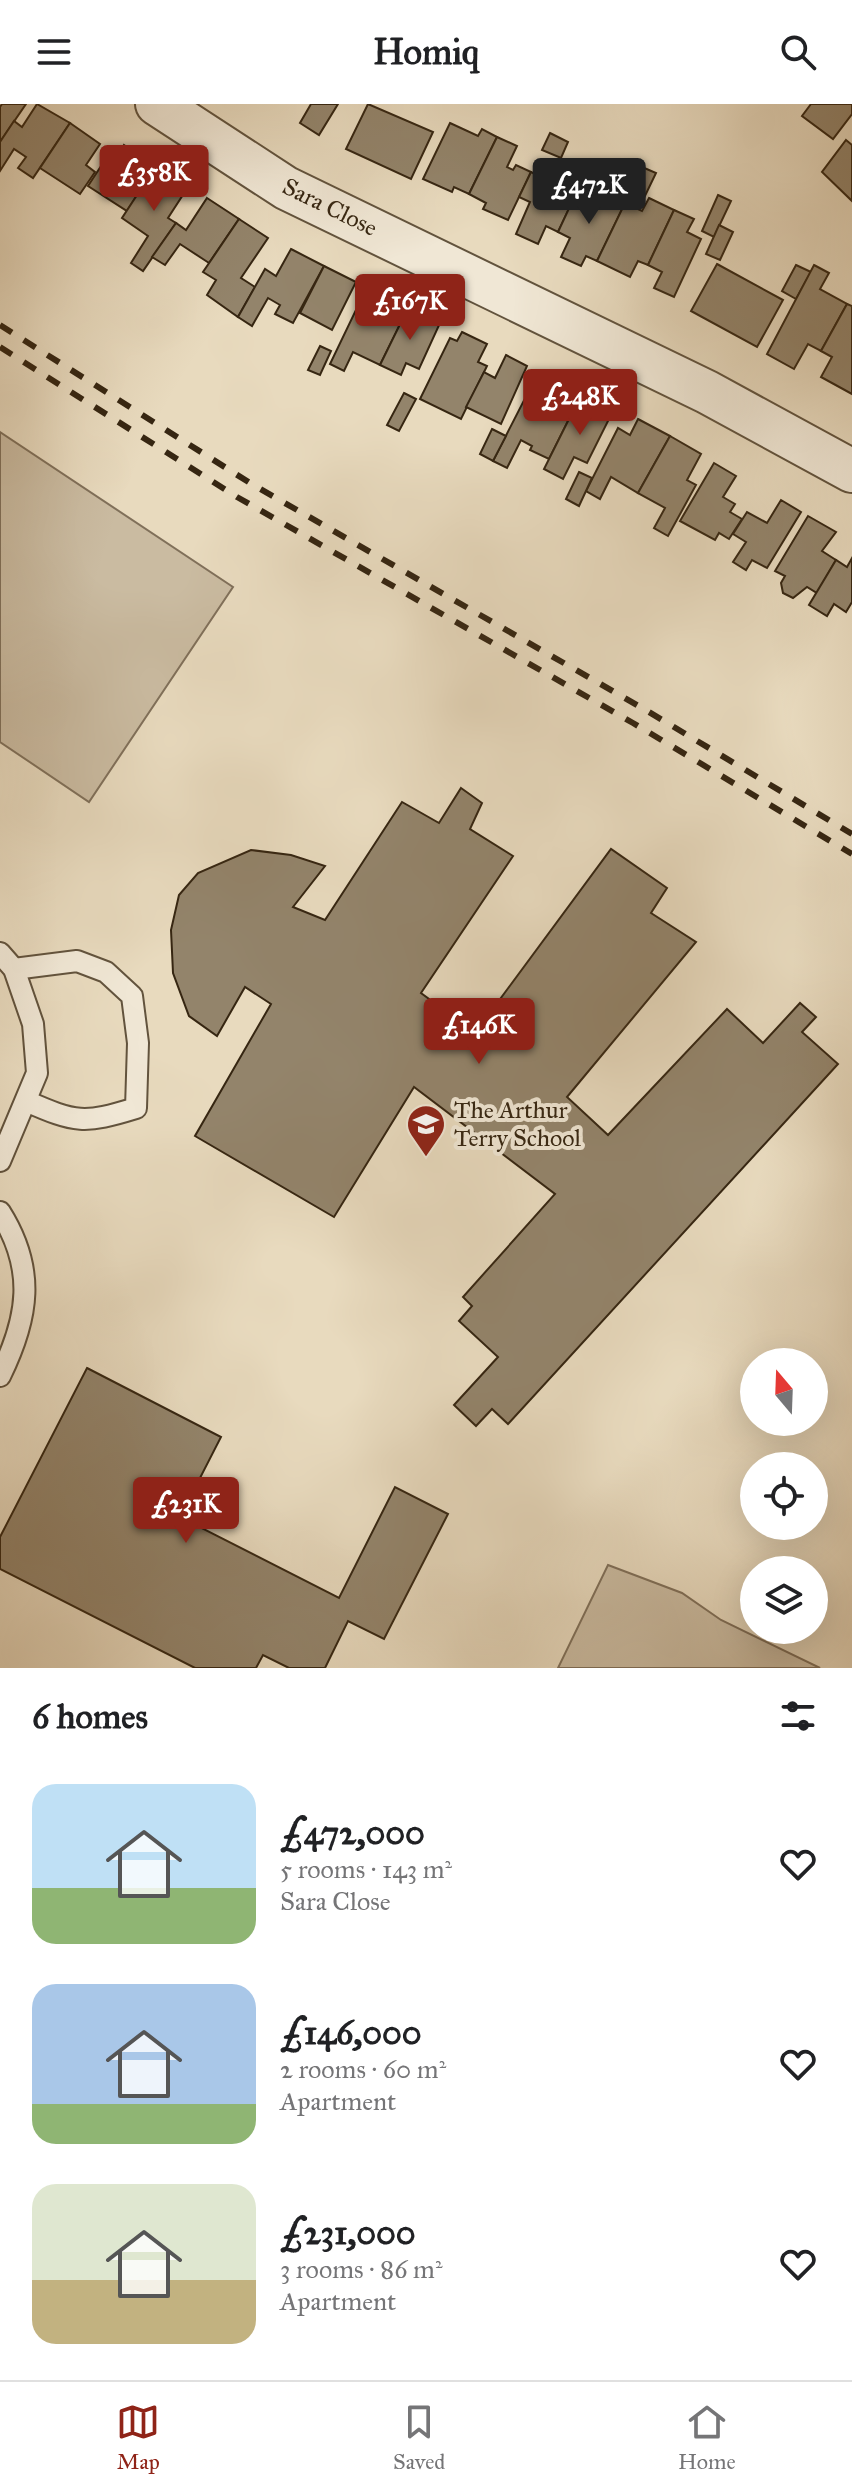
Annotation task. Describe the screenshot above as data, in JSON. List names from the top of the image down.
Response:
{
  "streets": {
    "street": ["Sara Close"]
  },
  "places": {
    "school or university": ["The Arthur Terry School"]
  },
  "north": "top",
  "page": {
    "header": "Homiq",
    "price": [
      "£358K",
      "£472K",
      "£167K",
      "£248K",
      "£146K",
      "£231K"
    ],
    "heading": "6 homes",
    "list": [
      {
        "name": "£472,000",
        "note": "5 rooms · 143 m² · Sara Close"
      },
      {
        "name": "£146,000",
        "note": "2 rooms · 60 m² · Apartment"
      },
      {
        "name": "£231,000",
        "note": "3 rooms · 86 m² · Apartment"
      }
    ],
    "tabs": ["Map", "Saved", "Home"]
  }
}
